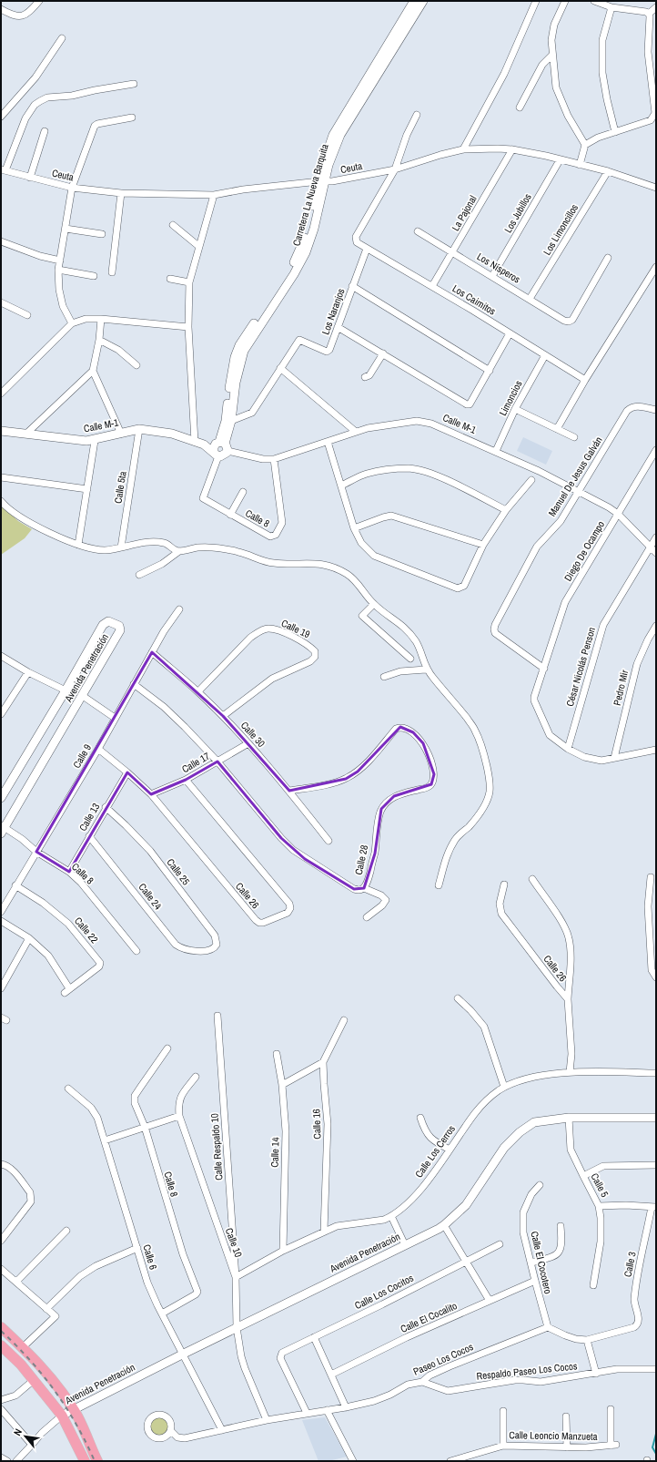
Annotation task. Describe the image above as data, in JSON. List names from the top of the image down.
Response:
{
  "streets": {
    "street": [
      "Ceuta",
      "Carretera La Nueva Barquita",
      "La Pajonal",
      "Los Jubillos",
      "Los Limoncillos",
      "Los Nísperos",
      "Los Caimitos",
      "Los Naranjos",
      "Limoncios",
      "Calle M-1",
      "Manuel De Jesus Galván",
      "Calle 5ta",
      "Calle 8",
      "Diego De Ocampo",
      "Calle 19",
      "César Nicolás Penson",
      "Avenida Penetración",
      "Pedro Mir",
      "Calle 30",
      "Calle 9",
      "Calle 17",
      "Calle 13",
      "Calle 28",
      "Calle 25",
      "Calle 26",
      "Calle 24",
      "Calle 22",
      "Calle 16",
      "Calle Respaldo 10",
      "Calle Los Cerros",
      "Calle 14",
      "Calle 5",
      "Calle 10",
      "Calle 6",
      "Calle El Cocotero",
      "Calle 3",
      "Calle Los Cocitos",
      "Calle El Cocalito",
      "Paseo Los Cocos",
      "Respaldo Paseo Los Cocos",
      "Calle Leoncio Manzueta"
    ]
  },
  "crossings": [
    ["Ceuta", "Carretera La Nueva Barquita"],
    ["Ceuta", "La Pajonal"],
    ["Ceuta", "Los Jubillos"],
    ["Ceuta", "Los Limoncillos"],
    ["Ceuta", "Los Caimitos"],
    ["Carretera La Nueva Barquita", "Calle M-1"],
    ["La Pajonal", "Los Nísperos"],
    ["La Pajonal", "Los Caimitos"],
    ["Los Jubillos", "Los Nísperos"],
    ["Los Limoncillos", "Los Nísperos"],
    ["Los Caimitos", "Los Naranjos"],
    ["Los Caimitos", "Limoncios"],
    ["Limoncios", "Calle M-1"],
    ["Calle M-1", "Manuel De Jesus Galván"],
    ["Calle M-1", "Calle 5ta"],
    ["Calle M-1", "Calle 8"],
    ["Calle M-1", "Diego De Ocampo"],
    ["Calle M-1", "César Nicolás Penson"],
    ["Manuel De Jesus Galván", "Diego De Ocampo"],
    ["Calle 8", "Avenida Penetración"],
    ["Calle 8", "Calle 9"],
    ["Calle 8", "Calle 13"],
    ["Calle 8", "Calle 6"],
    ["Diego De Ocampo", "César Nicolás Penson"],
    ["Diego De Ocampo", "Pedro Mir"],
    ["Calle 19", "Calle 30"],
    ["Avenida Penetración", "Calle 5"],
    ["Avenida Penetración", "Calle 10"],
    ["Avenida Penetración", "Calle 6"],
    ["Calle 30", "Calle 9"],
    ["Calle 30", "Calle 17"],
    ["Calle 30", "Calle 28"],
    ["Calle 9", "Calle 28"],
    ["Calle 9", "Calle 26"],
    ["Calle 9", "Calle 22"],
    ["Calle 17", "Calle 28"],
    ["Calle 17", "Calle 26"],
    ["Calle 13", "Calle 25"],
    ["Calle 13", "Calle 26"],
    ["Calle 13", "Calle 24"],
    ["Calle 25", "Calle 24"],
    ["Calle 16", "Calle Los Cerros"],
    ["Calle Respaldo 10", "Calle Los Cerros"],
    ["Calle Respaldo 10", "Calle 10"],
    ["Calle Los Cerros", "Calle 14"],
    ["Calle Los Cerros", "Calle 10"],
    ["Calle 10", "Paseo Los Cocos"],
    ["Calle 6", "Paseo Los Cocos"],
    ["Calle El Cocotero", "Calle El Cocalito"],
    ["Calle El Cocotero", "Paseo Los Cocos"],
    ["Calle Los Cocitos", "Paseo Los Cocos"],
    ["Paseo Los Cocos", "Respaldo Paseo Los Cocos"]
  ],
  "north": "top left"
}
